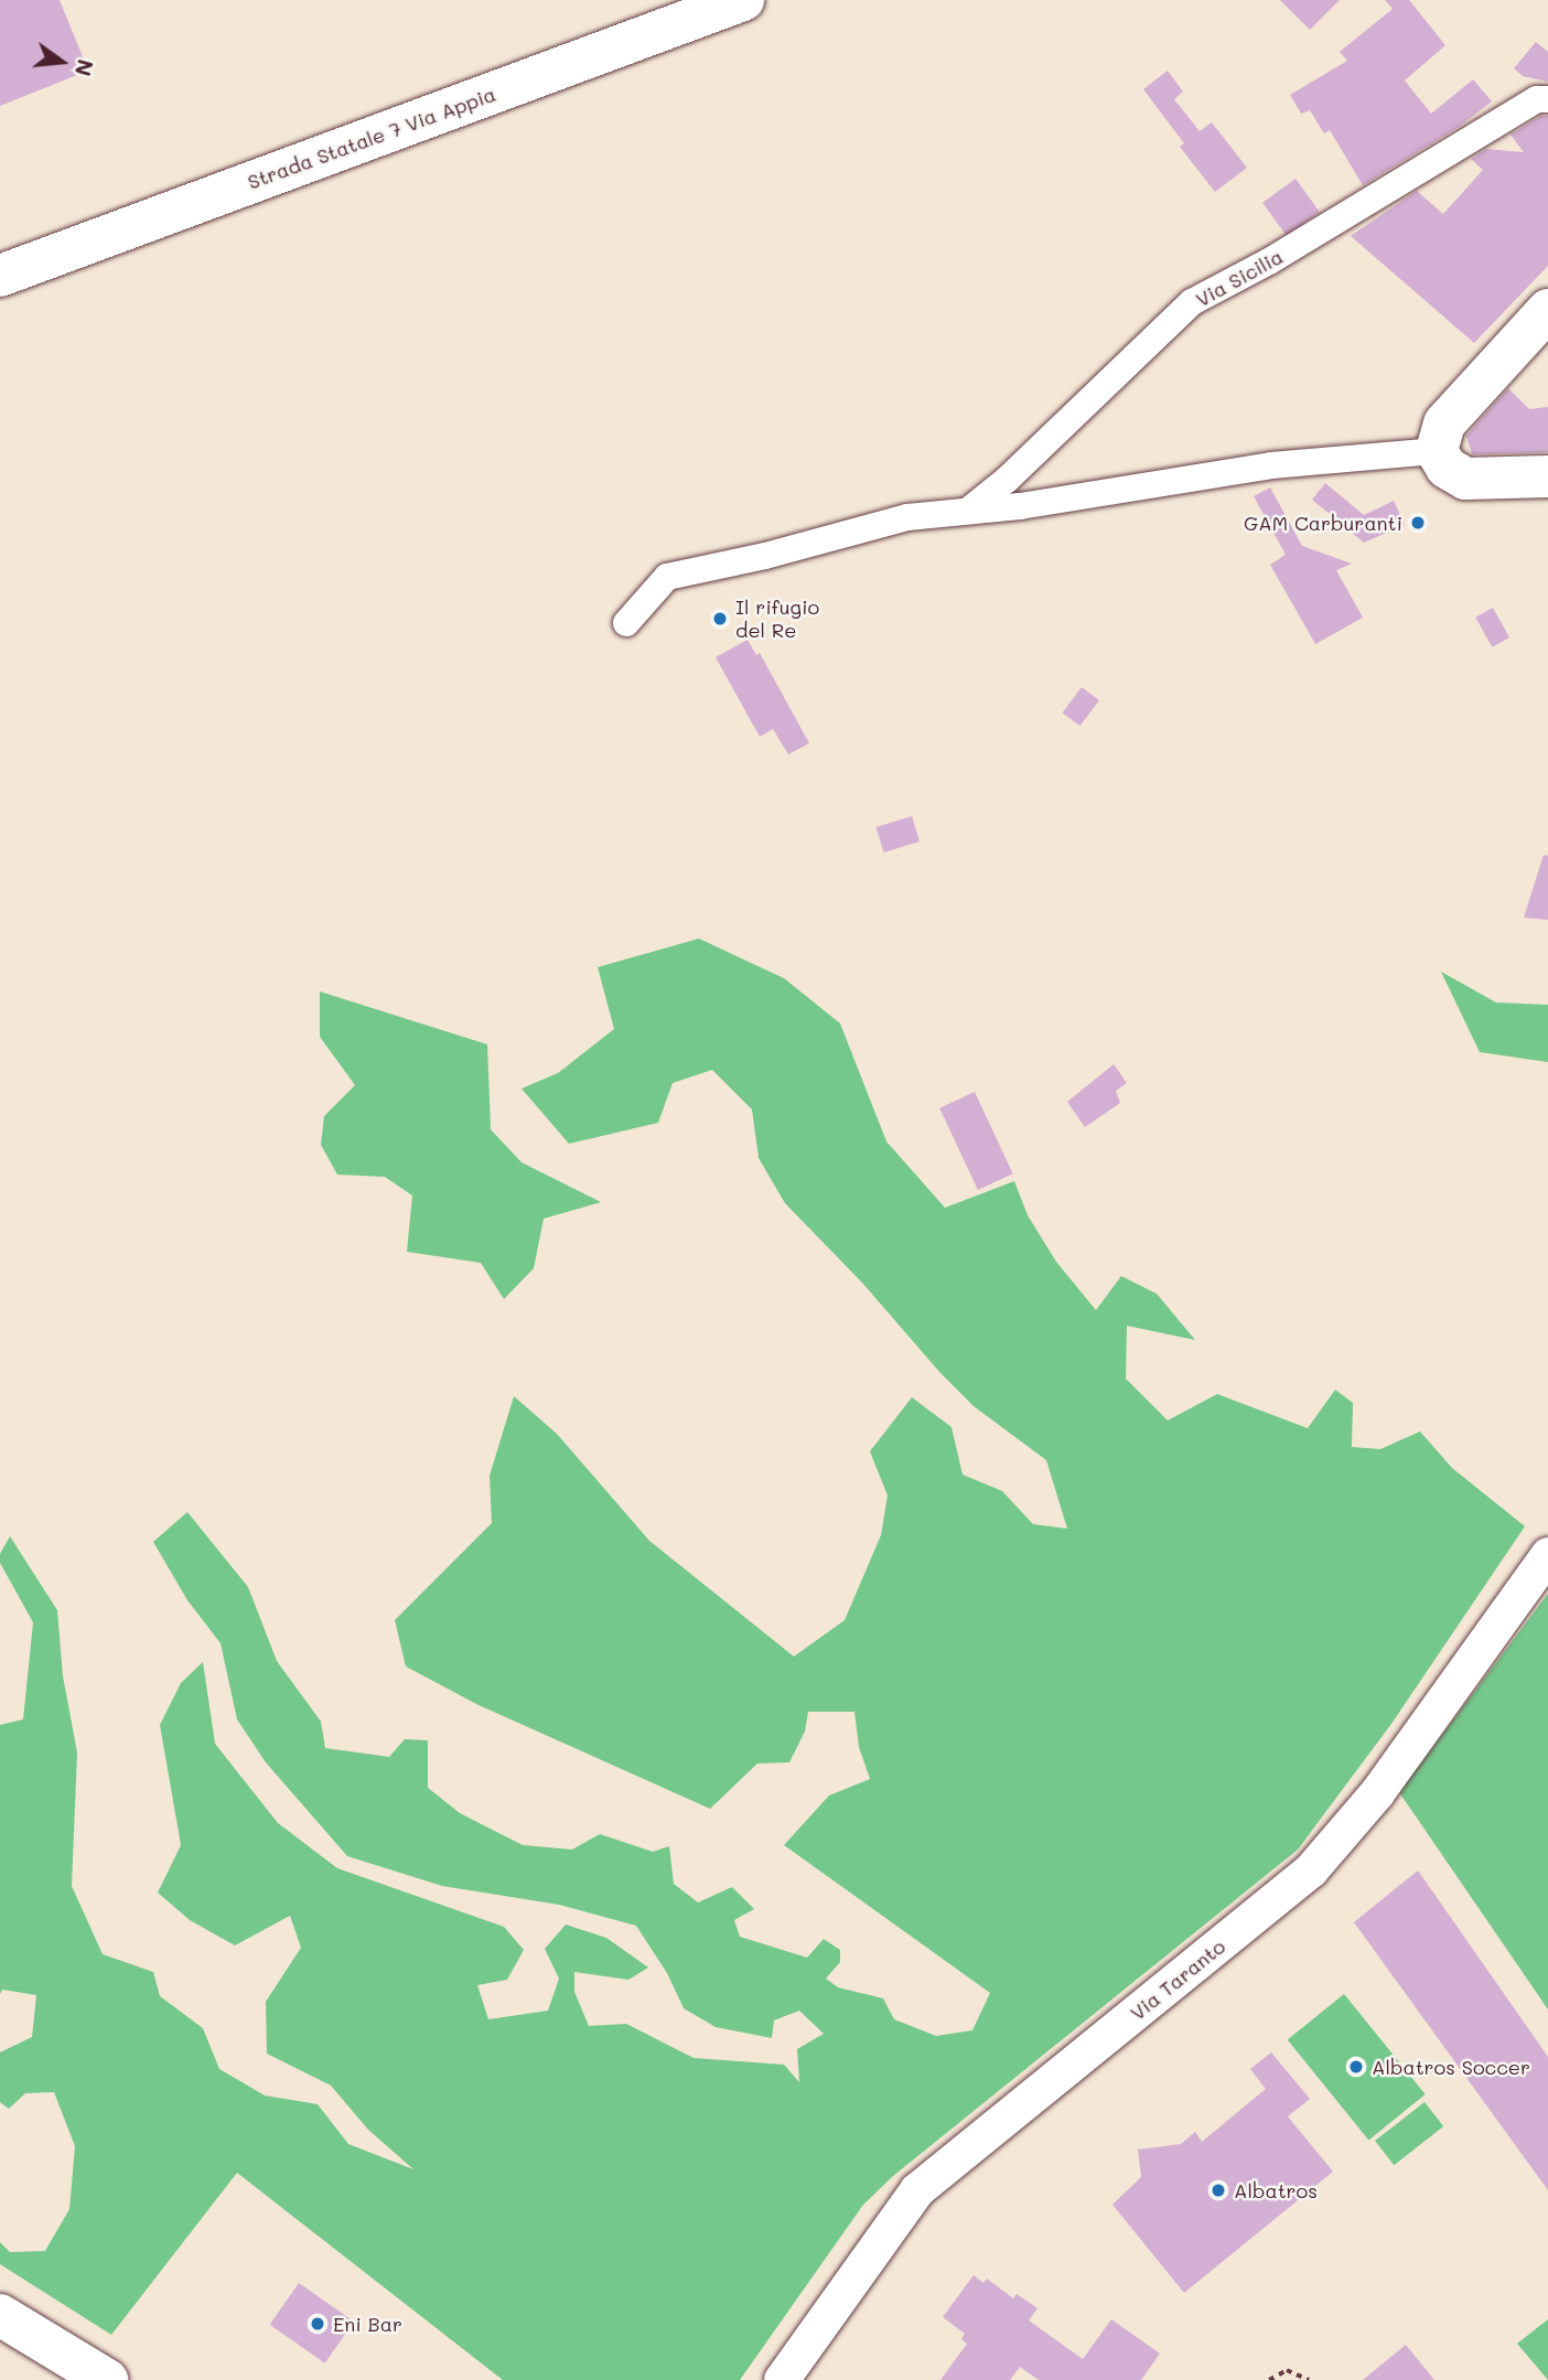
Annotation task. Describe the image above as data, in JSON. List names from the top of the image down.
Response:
{
  "streets": {
    "main road": ["Strada Statale 7 Via Appia"],
    "street": ["Via Sicilia", "Via Taranto"]
  },
  "places": [
    "GAM Carburanti",
    "Il rifugio del Re",
    "Albatros Soccer",
    "Albatros",
    "Eni Bar"
  ],
  "north": "right"
}
